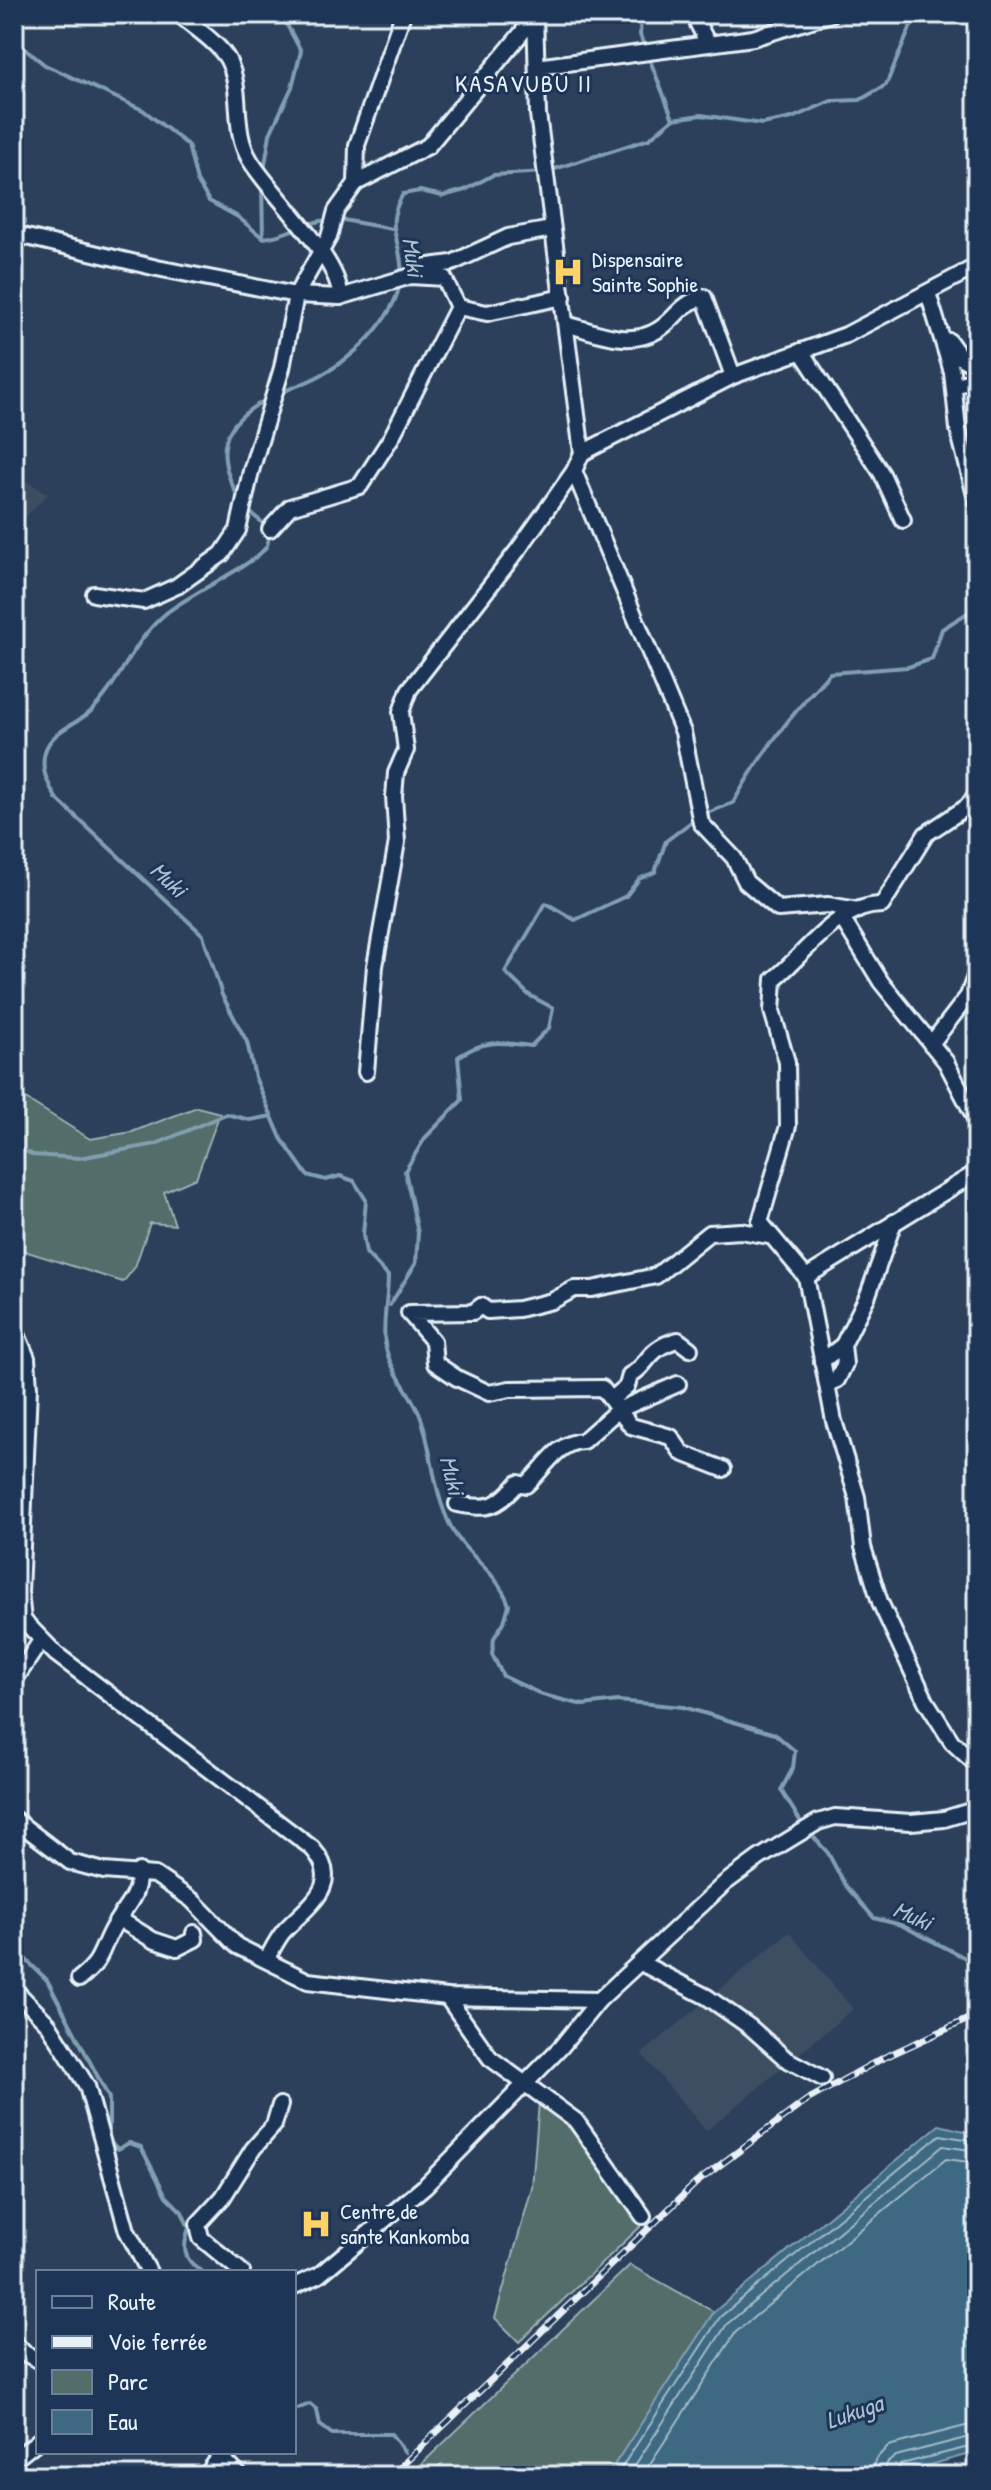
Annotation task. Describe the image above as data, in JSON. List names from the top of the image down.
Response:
{
  "districts": ["KASAVUBU II"],
  "water": ["Muki", "Lukuga"],
  "places": {
    "hospital": ["Dispensaire Sainte Sophie", "Centre de sante Kankomba"]
  },
  "legend": [
    "Route",
    "Voie ferrée",
    "Parc",
    "Eau"
  ]
}
